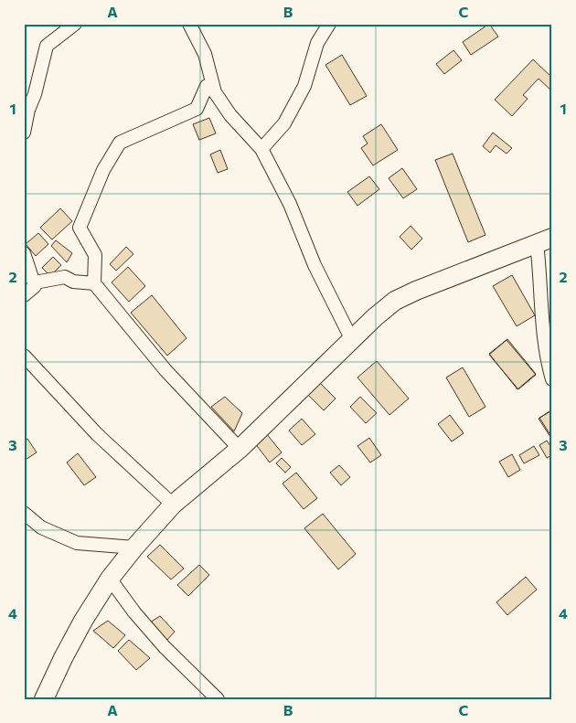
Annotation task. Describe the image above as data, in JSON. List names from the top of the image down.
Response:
{
  "grid": {
    "columns": ["A", "B", "C"],
    "rows": [
      "1",
      "2",
      "3",
      "4"
    ]
  }
}
